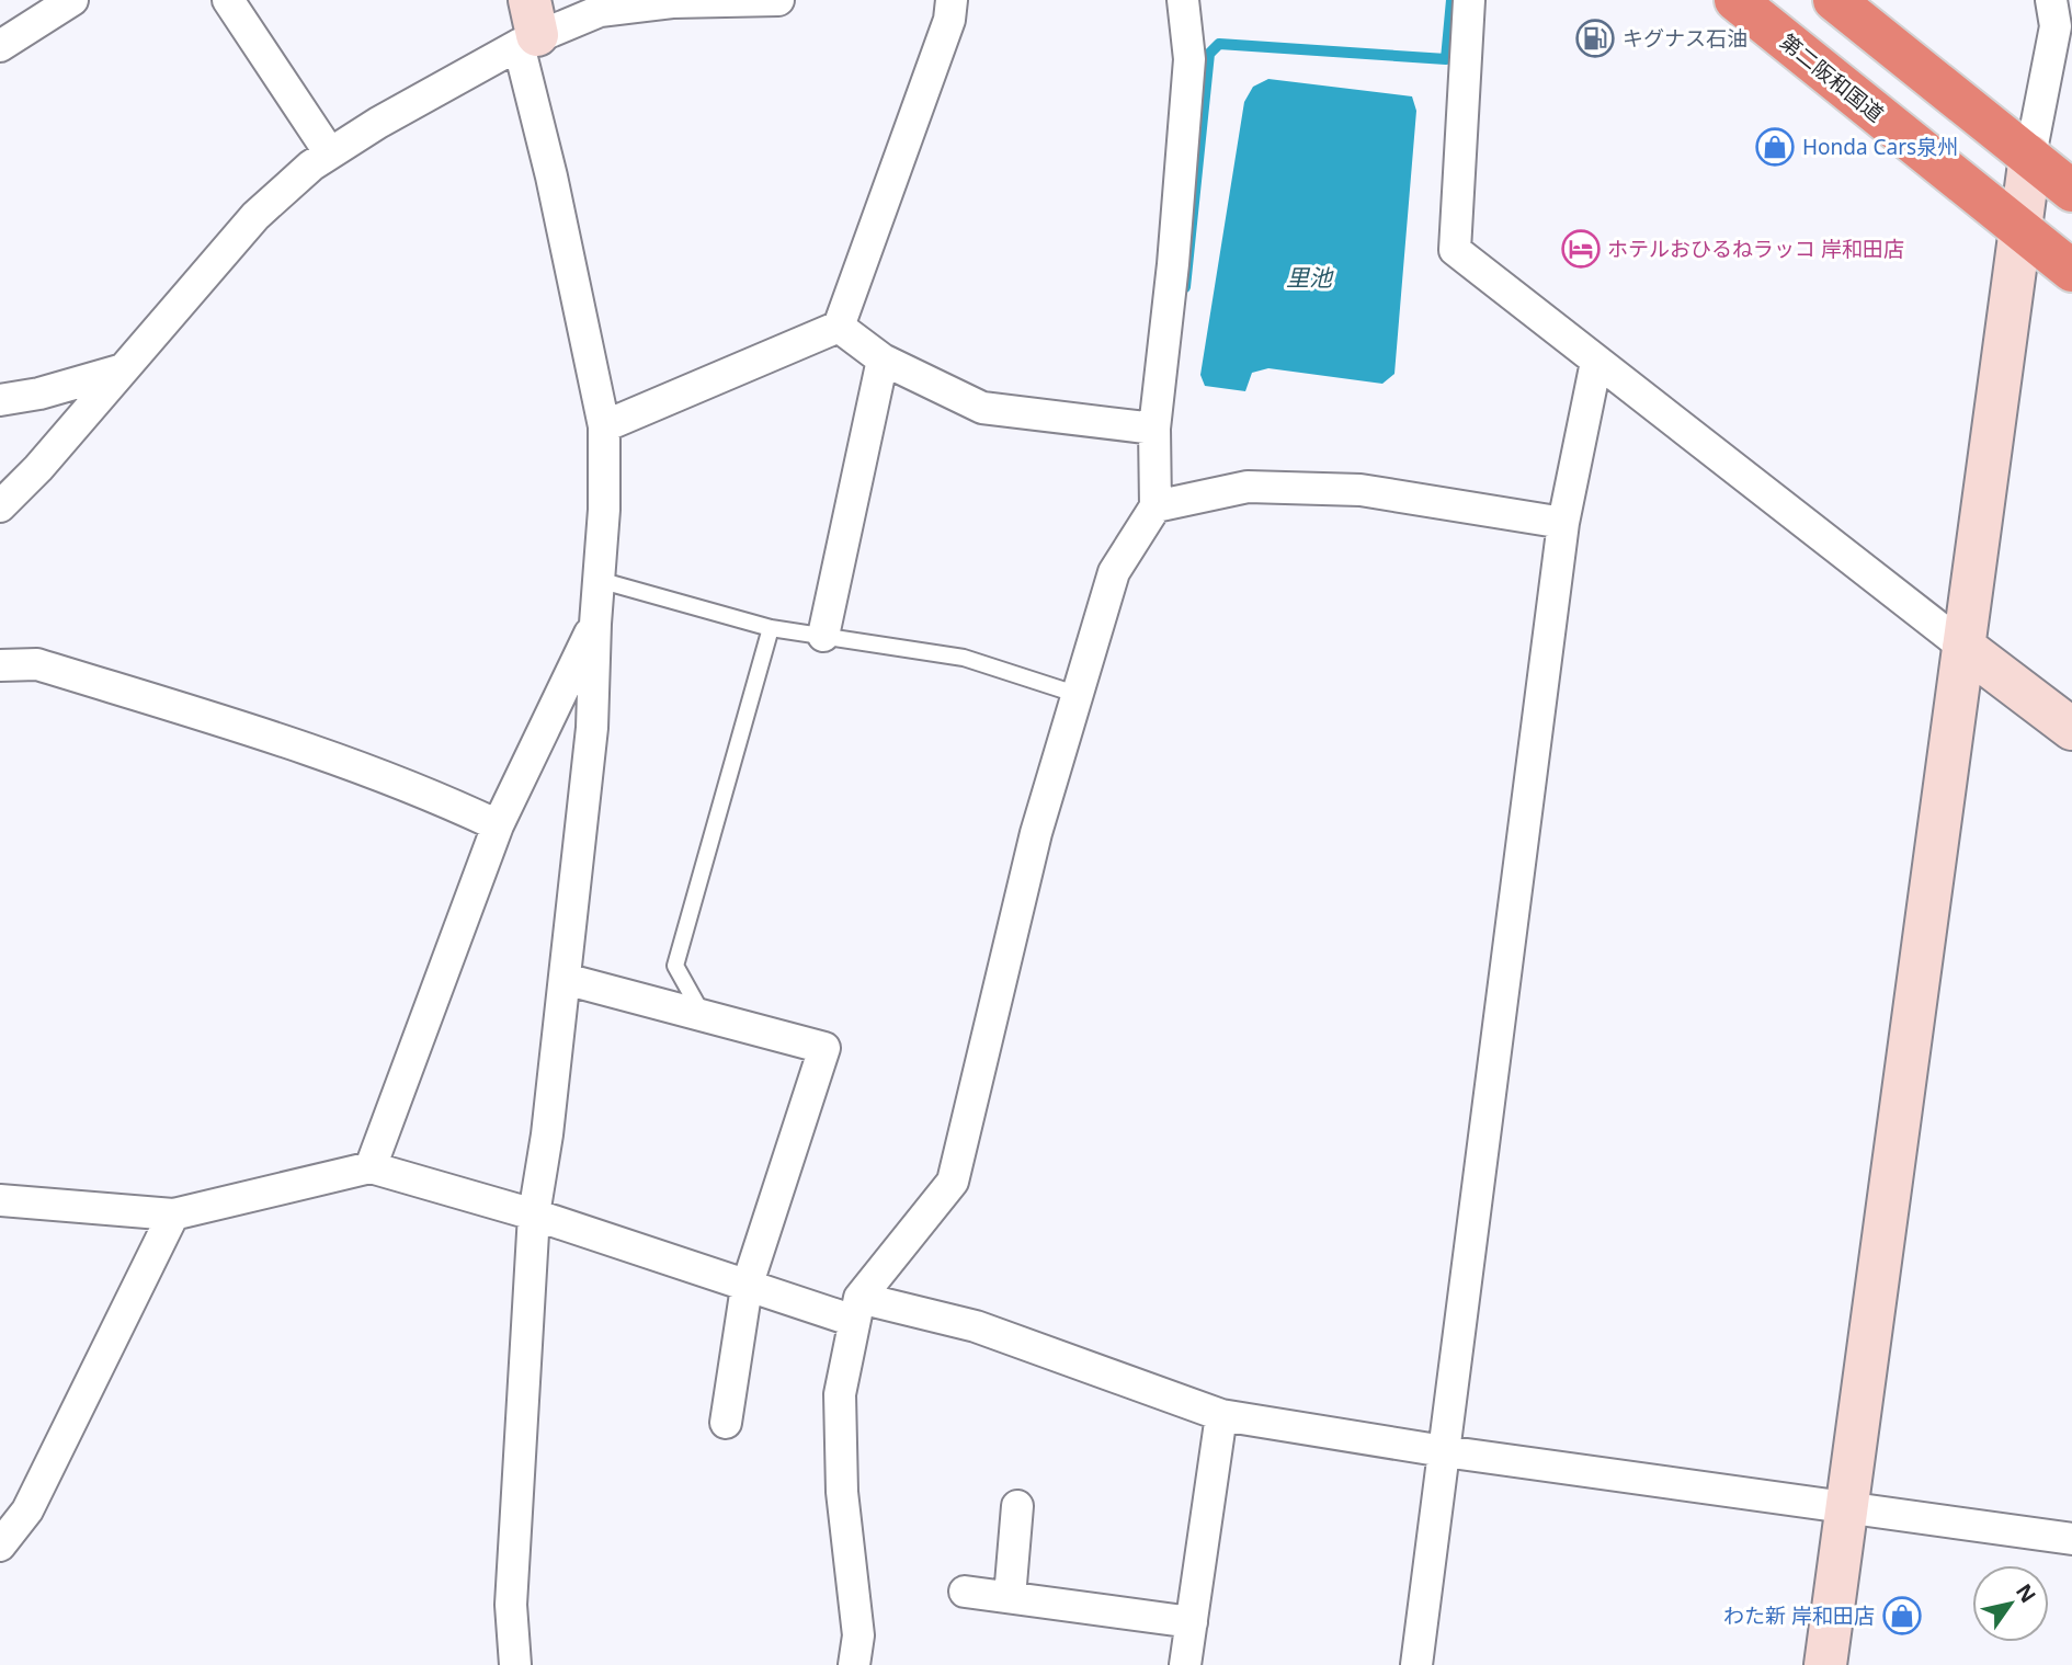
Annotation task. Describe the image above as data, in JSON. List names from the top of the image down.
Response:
{
  "streets": {
    "highway": ["第二阪和国道"]
  },
  "water": ["里池"],
  "places": {
    "fuel station": ["キグナス石油"],
    "shop": ["Honda Cars泉州", "わた新 岸和田店"],
    "hotel": ["ホテルおひるねラッコ 岸和田店"]
  },
  "north": "top right"
}
